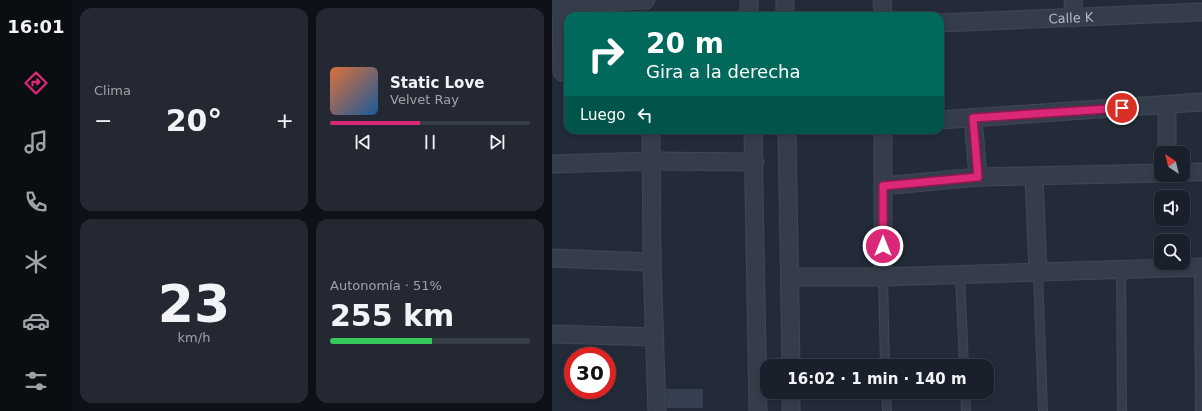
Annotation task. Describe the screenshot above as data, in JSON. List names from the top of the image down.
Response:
{
  "streets": {
    "street": ["Calle K"]
  },
  "north": "top left",
  "page": {
    "tabs": "16:01",
    "tile": [
      "Clima",
      ["23", "km/h"],
      ["Autonomía · 51%", "255 km"]
    ],
    "turn": ["20 m", "Gira a la derecha"],
    "song": ["Static Love", "Velvet Ray"],
    "then": "Luego",
    "heat": ["−", "20°", "+"],
    "limit": "30",
    "trip": "16:02 · 1 min · 140 m"
  }
}
